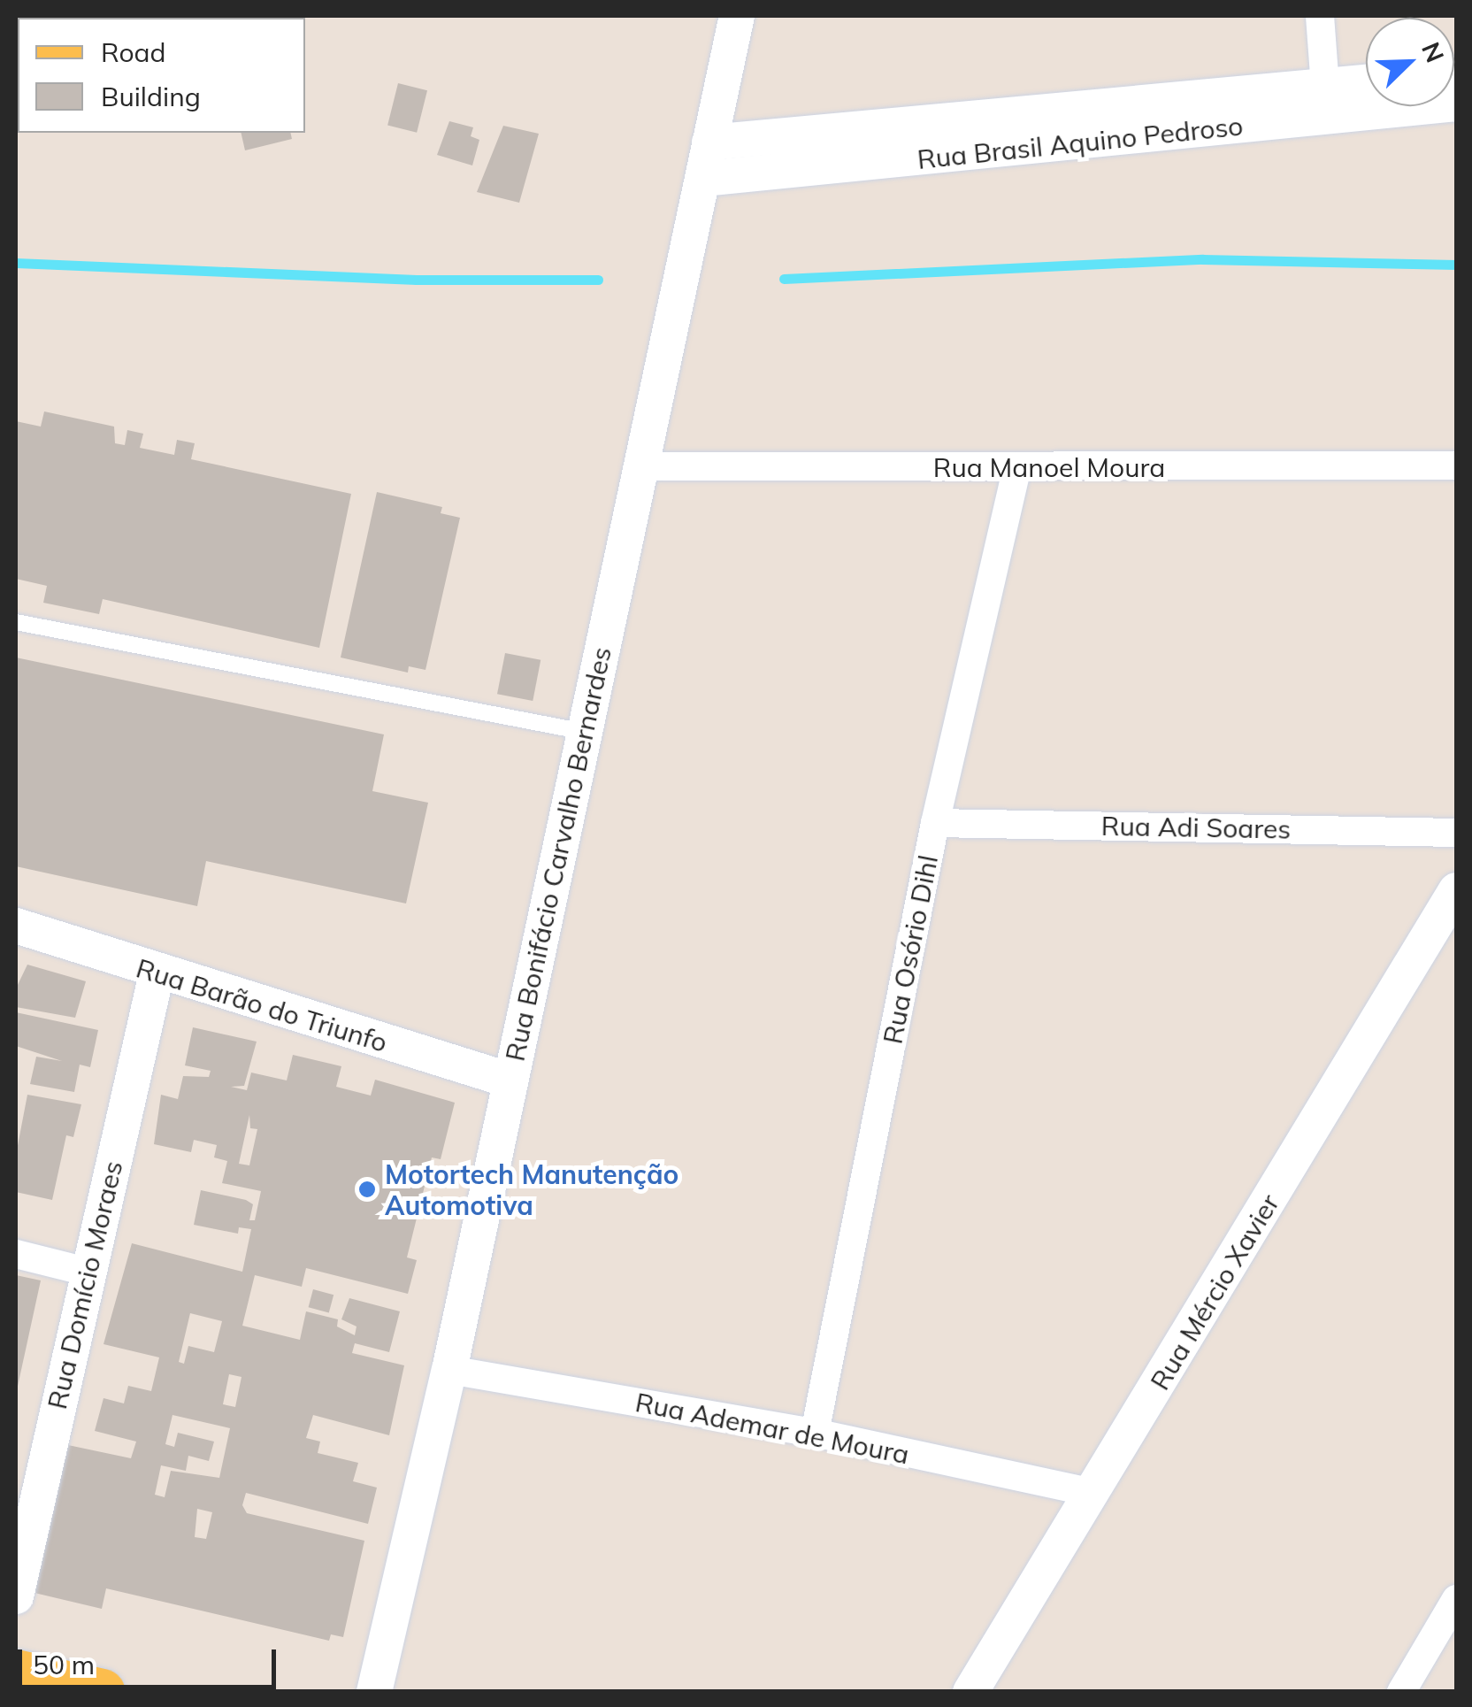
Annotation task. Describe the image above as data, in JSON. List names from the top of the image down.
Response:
{
  "streets": {
    "street": [
      "Rua Brasil Aquino Pedroso",
      "Rua Manoel Moura",
      "Rua Adi Soares",
      "Rua Bonifácio Carvalho Bernardes",
      "Rua Osório Dihl",
      "Rua Barão do Triunfo",
      "Rua Domício Moraes",
      "Rua Mércio Xavier",
      "Rua Ademar de Moura"
    ]
  },
  "crossings": [
    ["Rua Brasil Aquino Pedroso", "Rua Bonifácio Carvalho Bernardes"],
    ["Rua Manoel Moura", "Rua Bonifácio Carvalho Bernardes"],
    ["Rua Manoel Moura", "Rua Osório Dihl"],
    ["Rua Adi Soares", "Rua Osório Dihl"],
    ["Rua Bonifácio Carvalho Bernardes", "Rua Barão do Triunfo"],
    ["Rua Bonifácio Carvalho Bernardes", "Rua Ademar de Moura"],
    ["Rua Osório Dihl", "Rua Ademar de Moura"],
    ["Rua Barão do Triunfo", "Rua Domício Moraes"],
    ["Rua Mércio Xavier", "Rua Ademar de Moura"]
  ],
  "places": ["Motortech Manutenção Automotiva"],
  "legend": ["Road", "Building"],
  "scale_bar": "50 m",
  "north": "top right"
}
